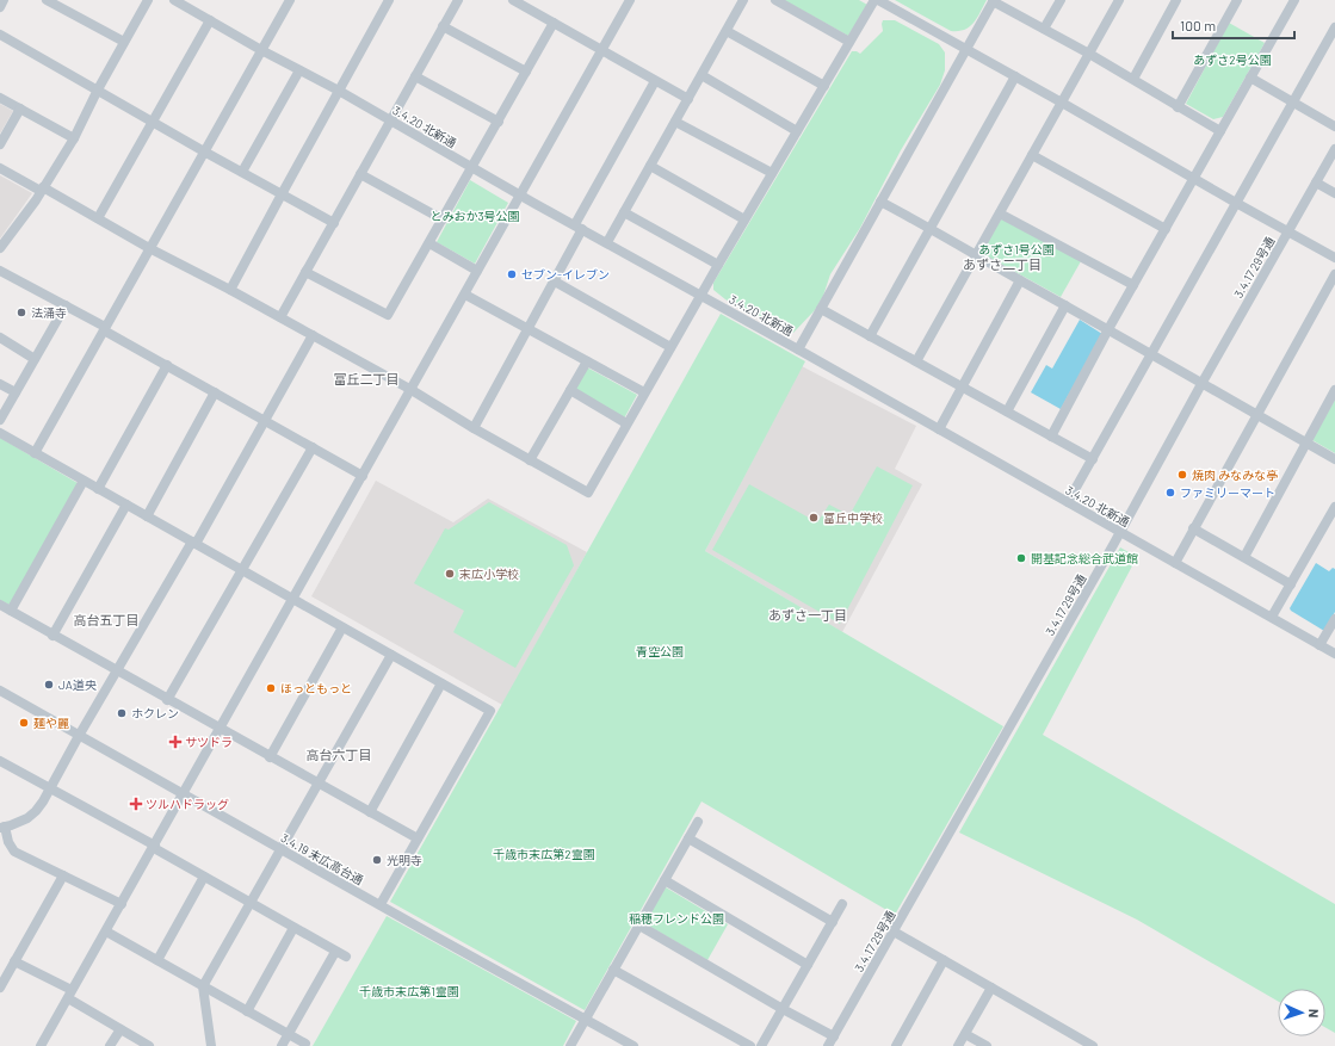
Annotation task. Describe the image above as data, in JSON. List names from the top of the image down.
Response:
{
  "streets": {
    "street": ["3.4.20 北新通", "3.4.17 29号通", "3.4.19 末広高台通"]
  },
  "crossings": [
    ["3.4.20 北新通", "3.4.17 29号通"]
  ],
  "districts": [
    "あずさ二丁目",
    "富丘二丁目",
    "あずさ一丁目",
    "高台五丁目",
    "高台六丁目"
  ],
  "parks": [
    "あずさ2号公園",
    "とみおか3号公園",
    "あずさ1号公園",
    "青空公園",
    "千歳市末広第2霊園",
    "稲穂フレンド公園",
    "千歳市末広第1霊園"
  ],
  "places": {
    "other": [
      "セブン-イレブン",
      "法涌寺",
      "焼肉 みなみな亭",
      "ファミリーマート",
      "富丘中学校",
      "開基記念総合武道館",
      "末広小学校",
      "JA道央",
      "ほっともっと",
      "ホクレン",
      "麺や麗",
      "光明寺"
    ],
    "health": ["サツドラ", "ツルハドラッグ"]
  },
  "scale_bar": "100 m",
  "north": "right"
}
